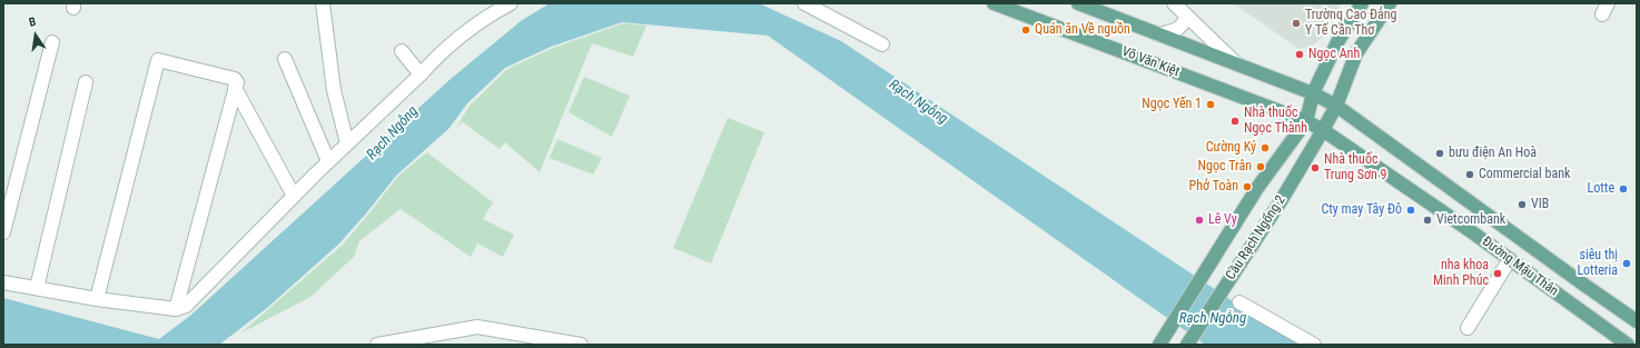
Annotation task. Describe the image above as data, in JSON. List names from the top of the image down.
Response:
{
  "streets": {
    "main road": ["Võ Văn Kiệt", "Cầu Rạch Ngổng 2", "Đường Mậu Thân"]
  },
  "crossings": [
    ["Võ Văn Kiệt", "Cầu Rạch Ngổng 2"],
    ["Võ Văn Kiệt", "Đường Mậu Thân"],
    ["Cầu Rạch Ngổng 2", "Đường Mậu Thân"]
  ],
  "water": ["Rạch Ngỗng"],
  "places": [
    "Trường Cao Đẳng Y Tế Cần Thơ",
    "Quán ăn Về nguồn",
    "Ngọc Anh",
    "Ngọc Yến 1",
    "Nhà thuốc Ngọc Thành",
    "Cường Ký",
    "bưu điện An Hoà",
    "Ngọc Trân",
    "Nhà thuốc Trung Sơn 9",
    "Commercial bank",
    "Phở Toàn",
    "Lotte",
    "VIB",
    "Cty may Tây Đô",
    "Lê Vy",
    "Vietcombank",
    "siêu thị Lotteria",
    "nha khoa Minh Phúc"
  ],
  "north": "top"
}
